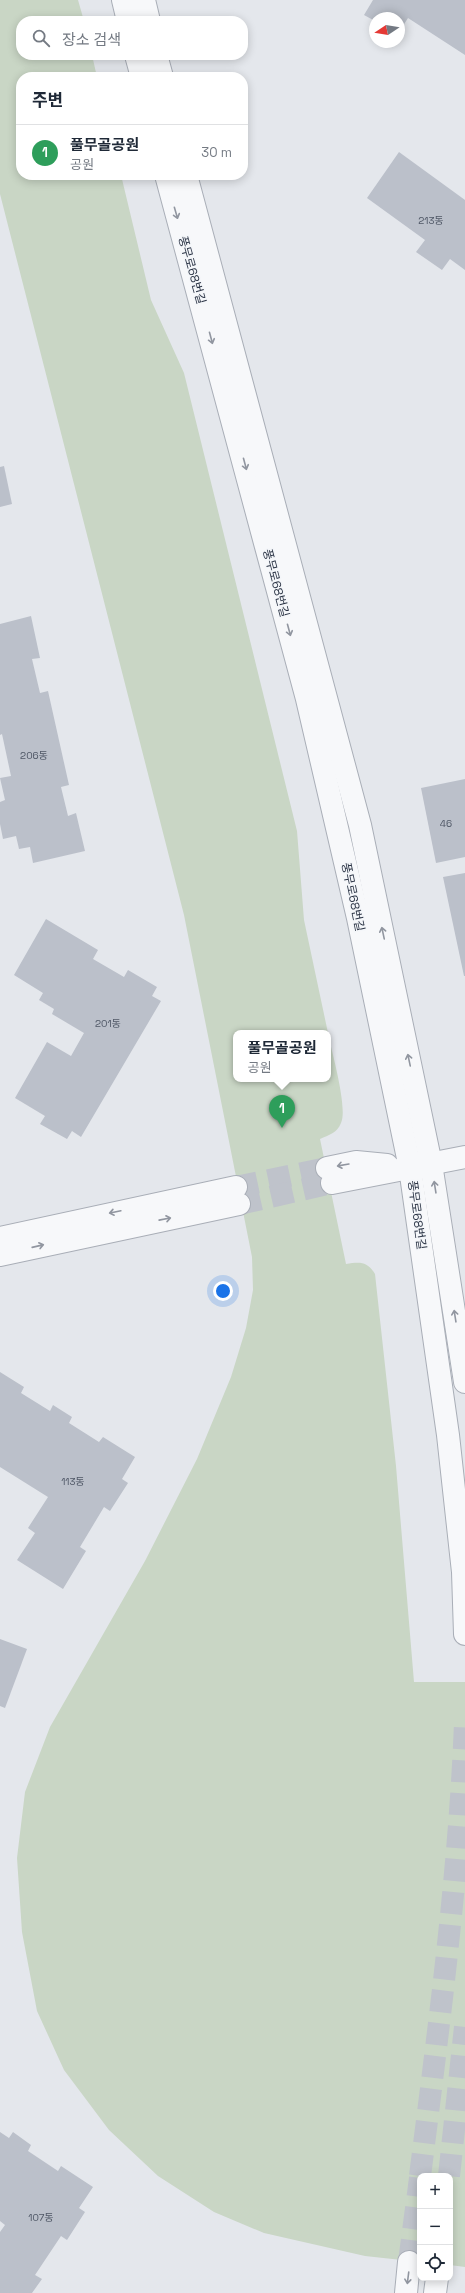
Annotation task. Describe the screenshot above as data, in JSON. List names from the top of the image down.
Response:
{
  "streets": {
    "street": ["풍무로68번길"]
  },
  "house_numbers": [
    "213동",
    "206동",
    "46",
    "201동",
    "113동",
    "107동"
  ],
  "north": "left",
  "page": {
    "search": "장소 검색",
    "heading": "주변",
    "list": [
      {
        "mark": "1",
        "name": "풀무골공원",
        "note": "공원",
        "value": "30 m"
      }
    ],
    "popup": ["풀무골공원", "공원"],
    "pins": "1",
    "map_buttons": ["+", "−"]
  }
}
